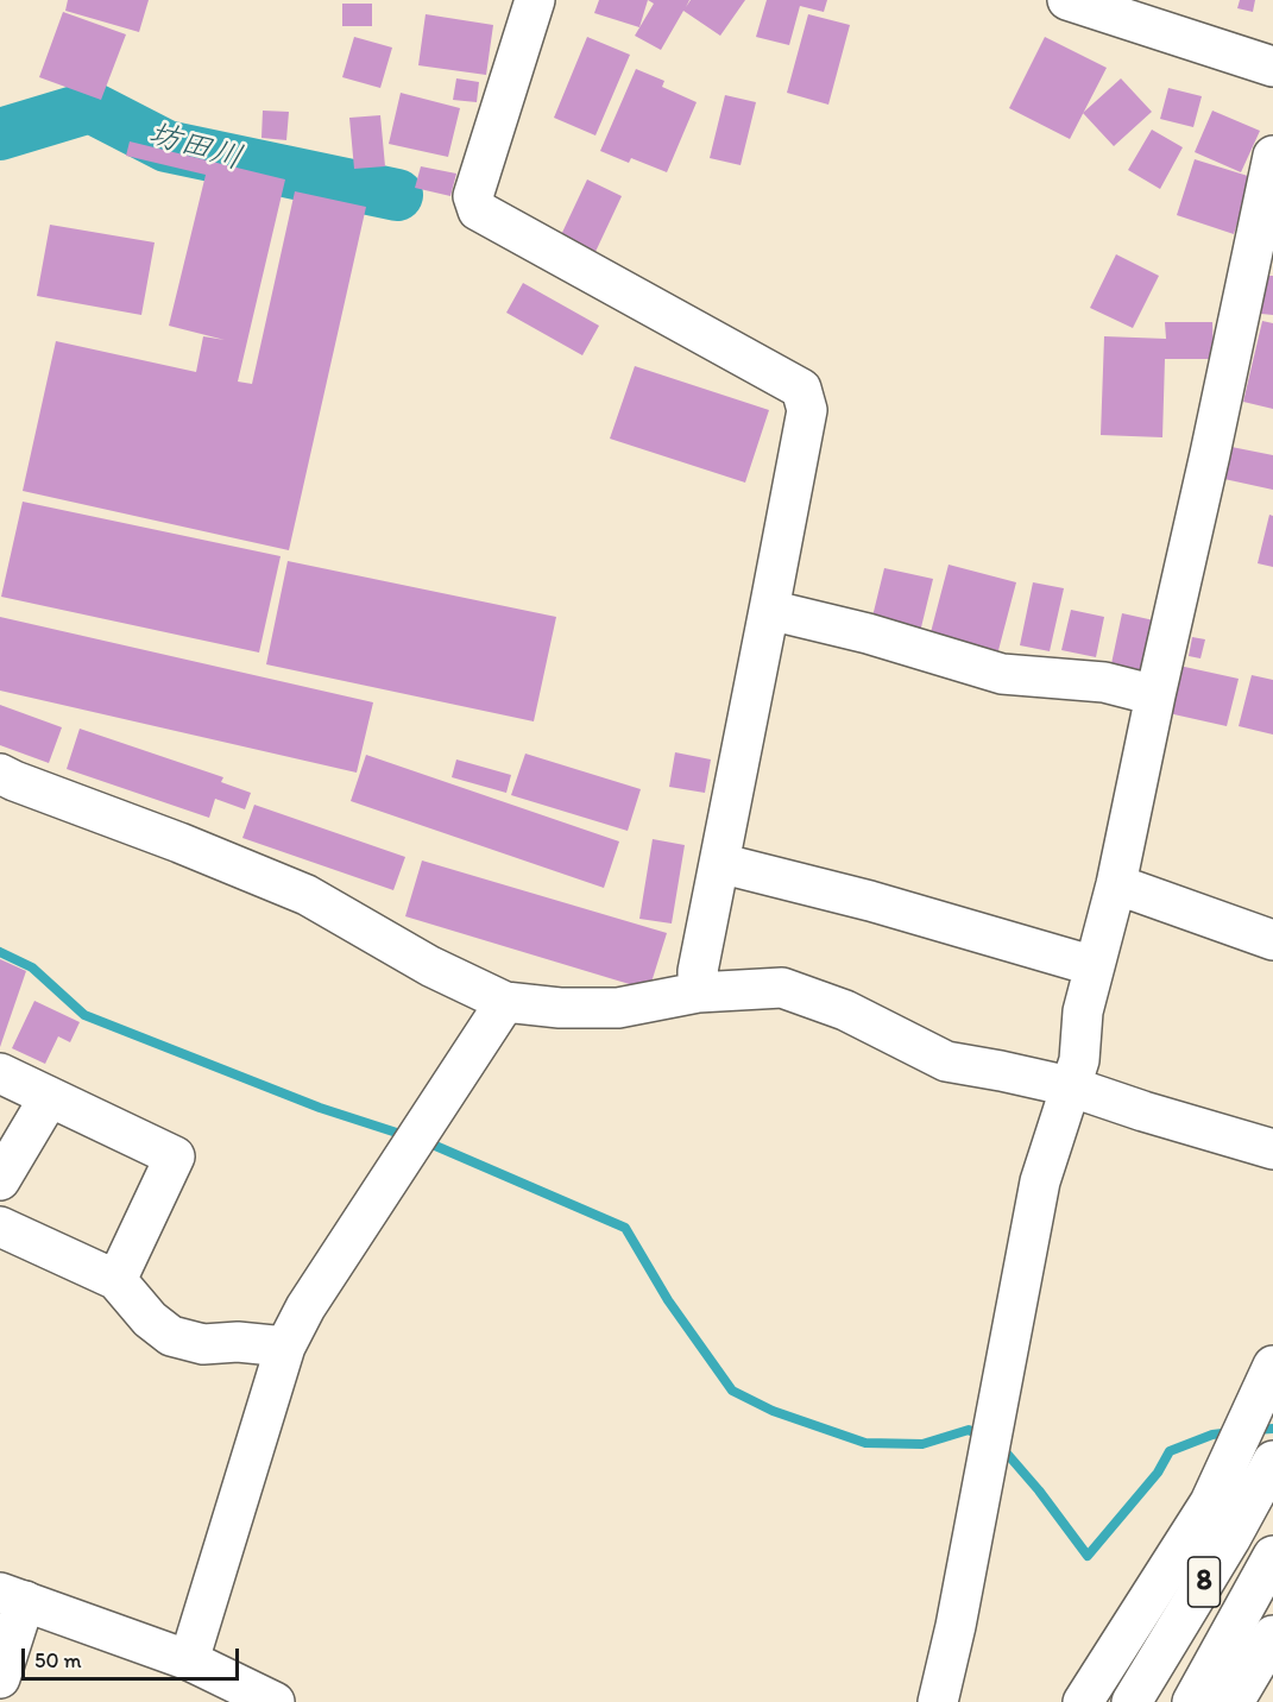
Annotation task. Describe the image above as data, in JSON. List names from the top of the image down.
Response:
{
  "streets": {
    "main road": ["8"]
  },
  "water": ["坊田川"],
  "scale_bar": "50 m"
}
